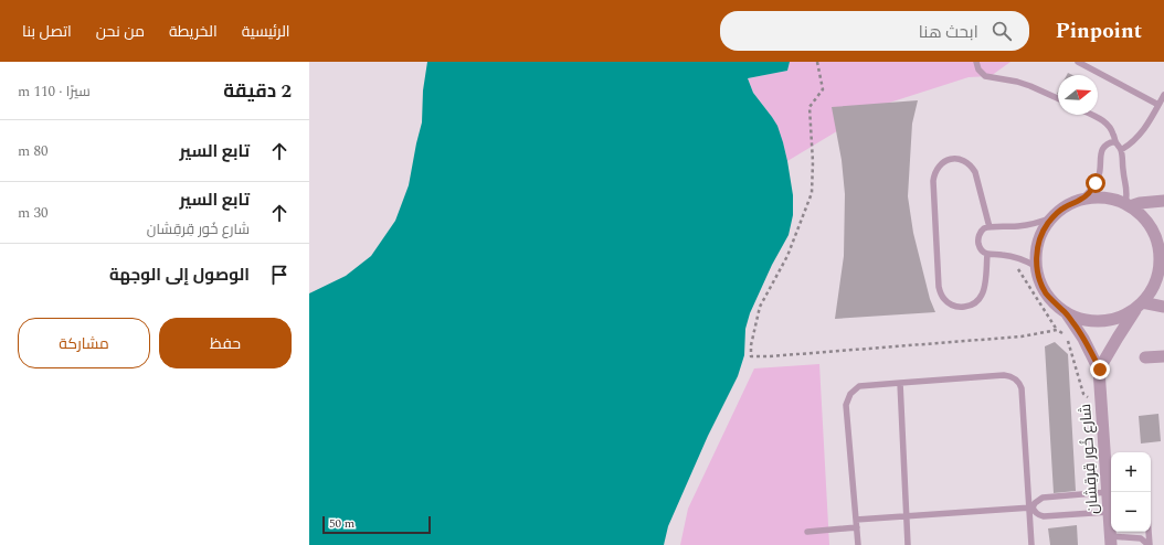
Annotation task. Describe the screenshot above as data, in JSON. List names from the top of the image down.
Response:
{
  "streets": {
    "street": ["شارع خُور قِرقِشان"]
  },
  "scale_bar": "50 m",
  "north": "right",
  "page": {
    "header": "Pinpoint",
    "search": "ابحث هنا",
    "nav": [
      "الرئيسية",
      "الخريطة",
      "من نحن",
      "اتصل بنا"
    ],
    "heading": ["2 دقيقة", "سيرًا · 110 m"],
    "list": [
      ["تابع السير", "80 m"],
      ["تابع السير", "شارع خُور قِرقِشان", "30 m"],
      "الوصول إلى الوجهة"
    ],
    "buttons": ["حفظ", "مشاركة"],
    "map_buttons": ["+", "−"],
    "scale": "50 m"
  }
}
